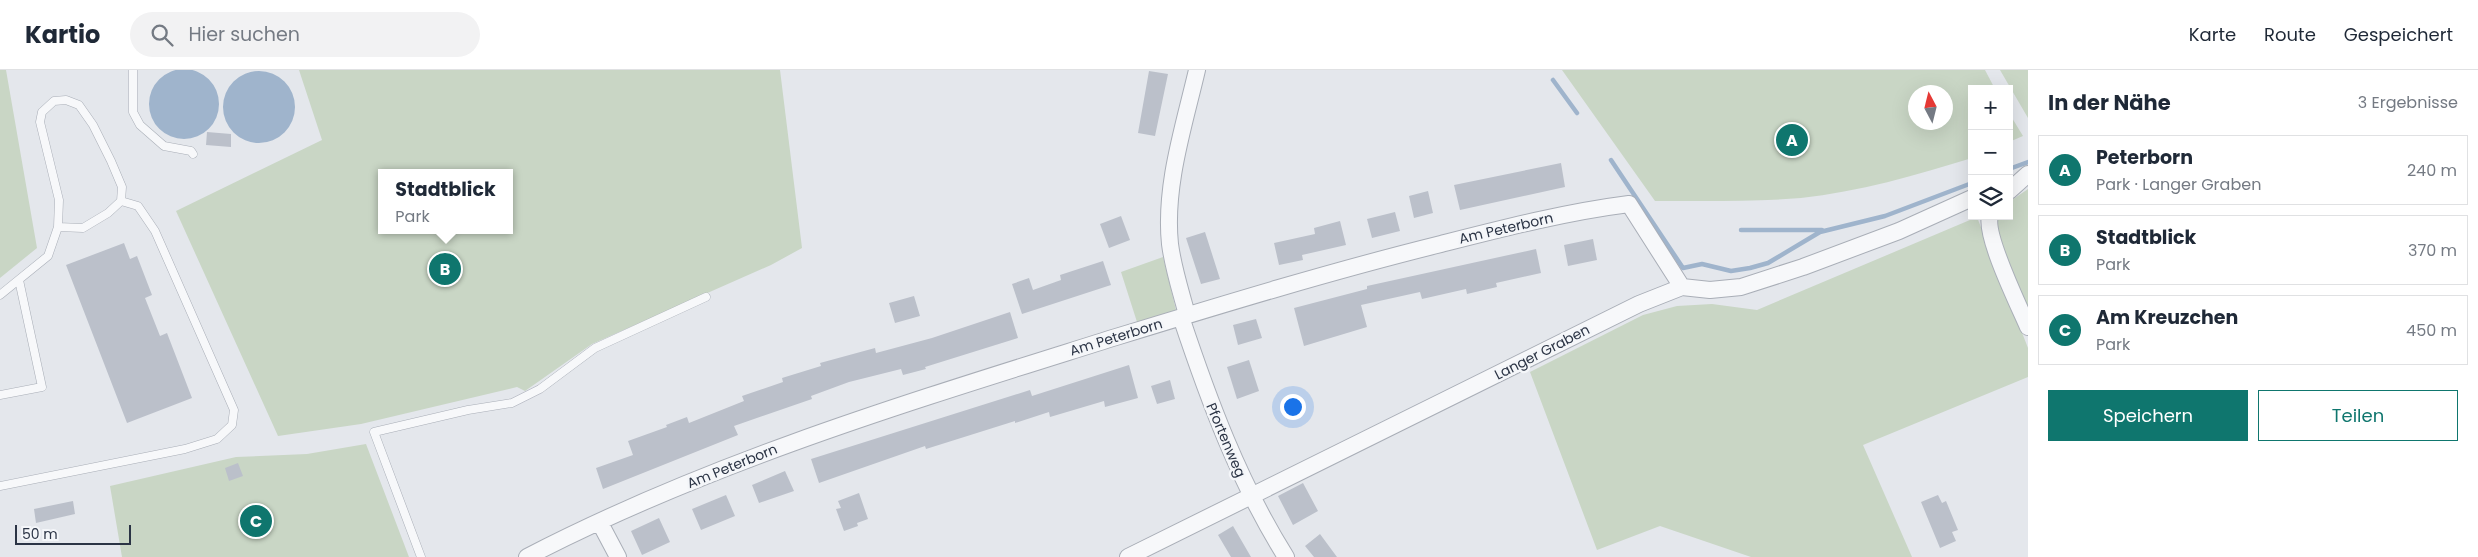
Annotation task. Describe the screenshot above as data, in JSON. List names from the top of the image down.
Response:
{
  "streets": {
    "street": ["Am Peterborn", "Langer Graben", "Pfortenweg"]
  },
  "crossings": [
    ["Am Peterborn", "Langer Graben"],
    ["Am Peterborn", "Pfortenweg"],
    ["Langer Graben", "Pfortenweg"]
  ],
  "scale_bar": "50 m",
  "north": "top",
  "page": {
    "header": "Kartio",
    "search": "Hier suchen",
    "nav": ["Karte", "Route", "Gespeichert"],
    "heading": ["In der Nähe", "3 Ergebnisse"],
    "map_buttons": ["+", "−"],
    "pins": ["A", "B", "C"],
    "list": [
      {
        "mark": "A",
        "name": "Peterborn",
        "note": "Park · Langer Graben",
        "value": "240 m"
      },
      {
        "mark": "B",
        "name": "Stadtblick",
        "note": "Park",
        "value": "370 m"
      },
      {
        "mark": "C",
        "name": "Am Kreuzchen",
        "note": "Park",
        "value": "450 m"
      }
    ],
    "popup": ["Stadtblick", "Park"],
    "buttons": ["Speichern", "Teilen"],
    "scale": "50 m"
  }
}
